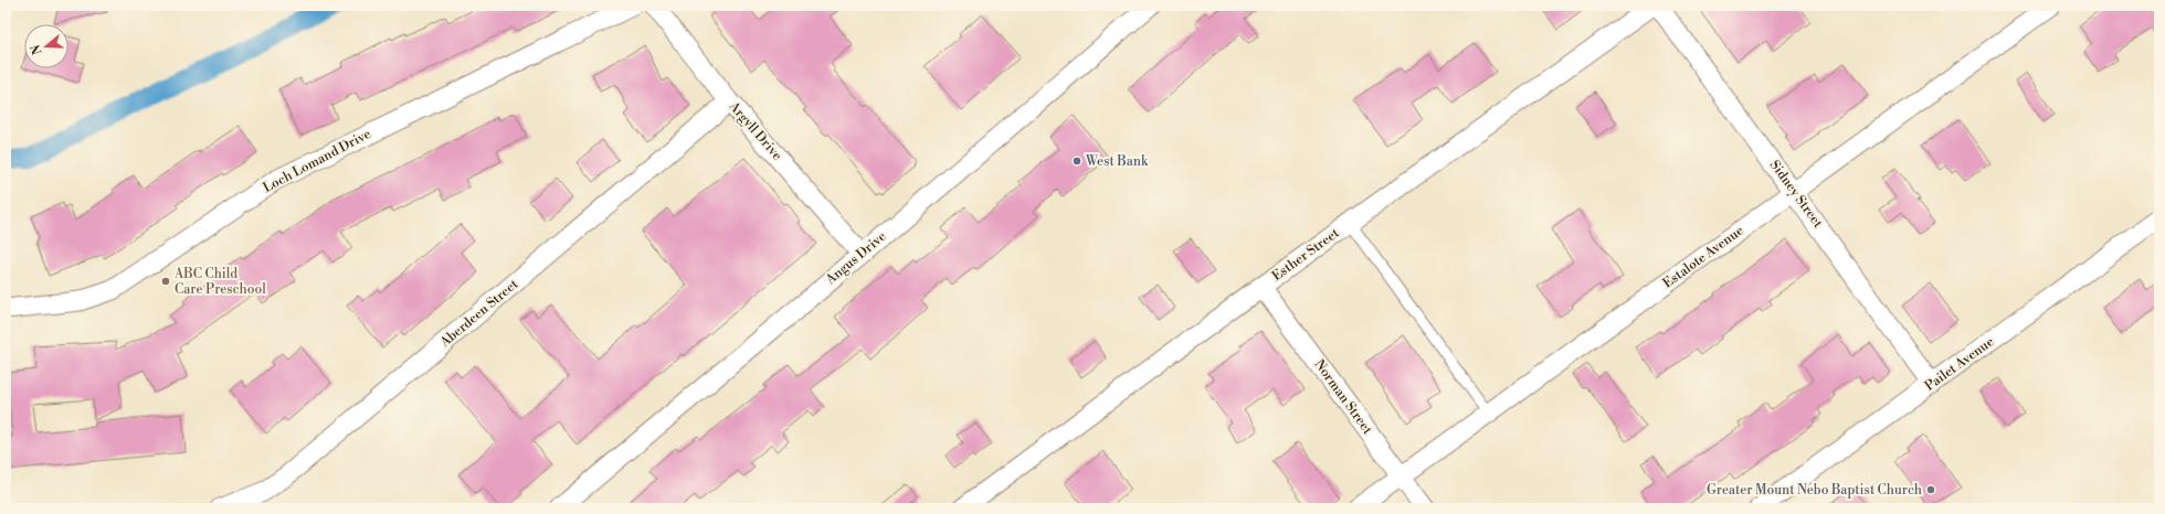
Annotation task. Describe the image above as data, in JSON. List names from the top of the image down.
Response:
{
  "streets": {
    "street": [
      "Argyll Drive",
      "Loch Lomand Drive",
      "Sidney Street",
      "Esther Street",
      "Estalote Avenue",
      "Angus Drive",
      "Aberdeen Street",
      "Pailet Avenue",
      "Norman Street"
    ]
  },
  "crossings": [
    ["Argyll Drive", "Angus Drive"],
    ["Argyll Drive", "Aberdeen Street"],
    ["Sidney Street", "Estalote Avenue"],
    ["Sidney Street", "Pailet Avenue"],
    ["Esther Street", "Norman Street"],
    ["Estalote Avenue", "Norman Street"]
  ],
  "places": ["West Bank", "ABC Child Care Preschool", "Greater Mount Nebo Baptist Church"],
  "north": "left"
}
